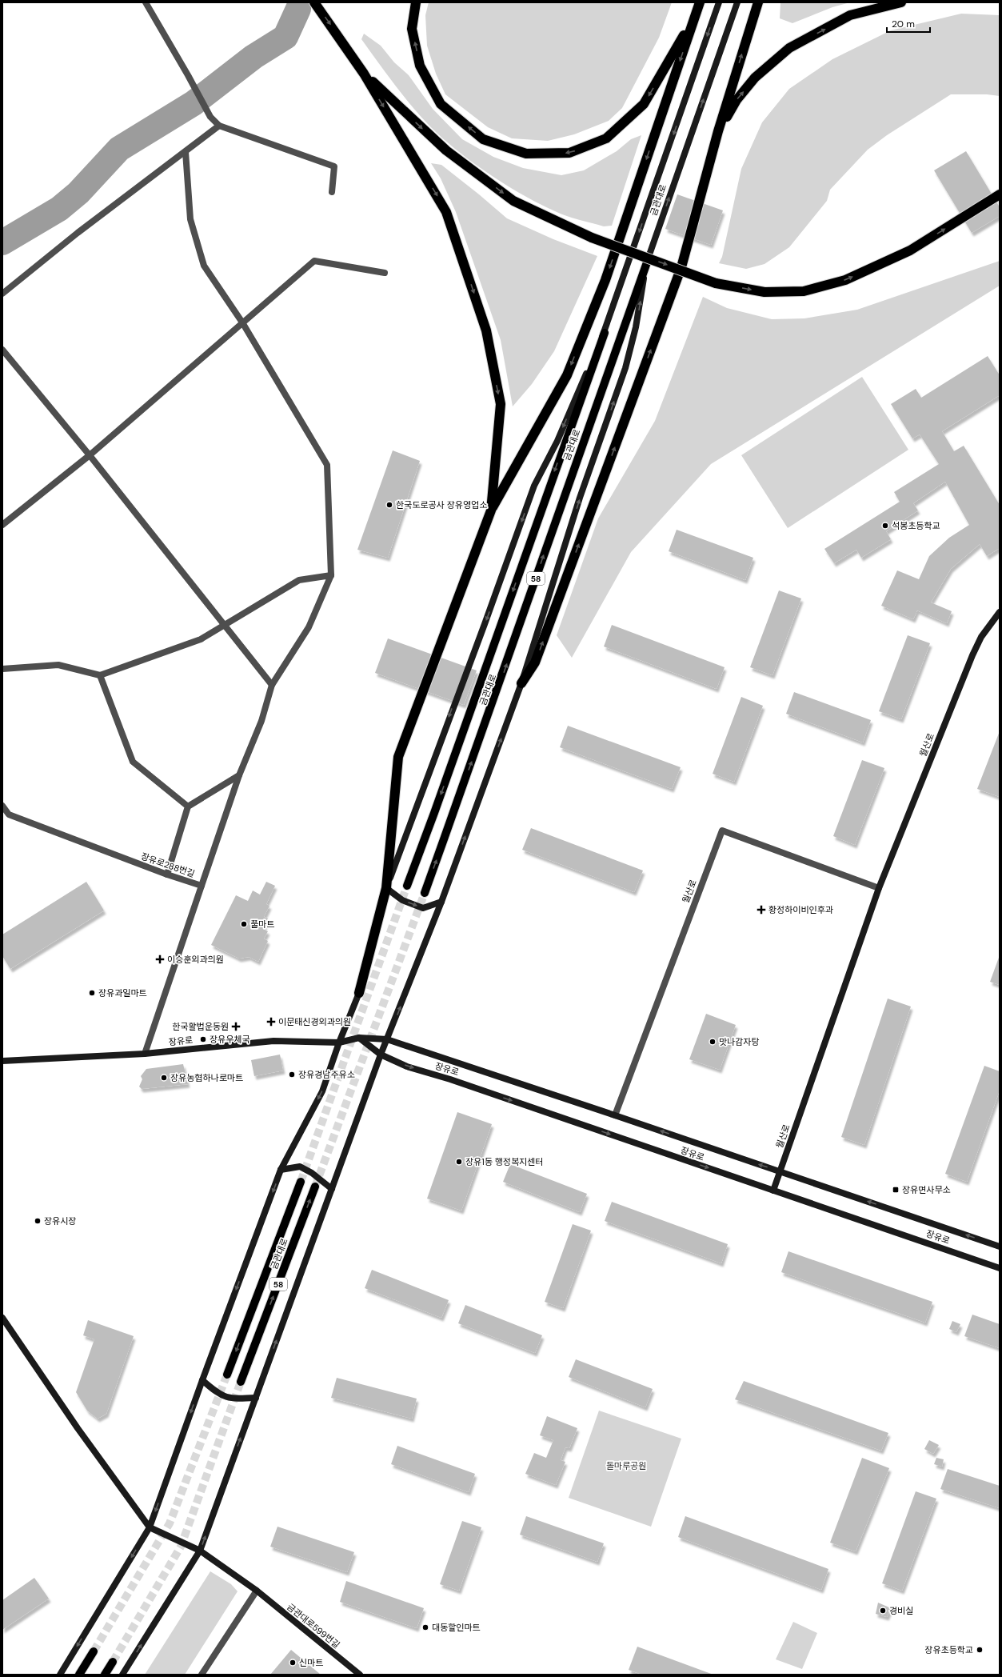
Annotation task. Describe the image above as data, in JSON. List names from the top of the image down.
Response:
{
  "streets": {
    "main road": [
      "금관대로",
      "58",
      "월산로",
      "장유로",
      "금관대로599번길"
    ],
    "street": ["장유로288번길"]
  },
  "crossings": [
    ["월산로", "장유로"],
    ["장유로288번길", "장유로"]
  ],
  "parks": ["돌마루공원"],
  "places": {
    "other": [
      "한국도로공사 장유영업소",
      "석봉초등학교",
      "풀마트",
      "장유과일마트",
      "장유우체국",
      "맛나감자탕",
      "장유경남주유소",
      "장유농협하나로마트",
      "장유1동 행정복지센터",
      "장유시장",
      "경비실",
      "대동할인마트",
      "장유초등학교",
      "신마트"
    ],
    "health": [
      "황정하이비인후과",
      "이승훈외과의원",
      "이문태신경외과의원",
      "한국활법운동원"
    ],
    "transit": ["장유면사무소"]
  },
  "scale_bar": "20 m"
}
